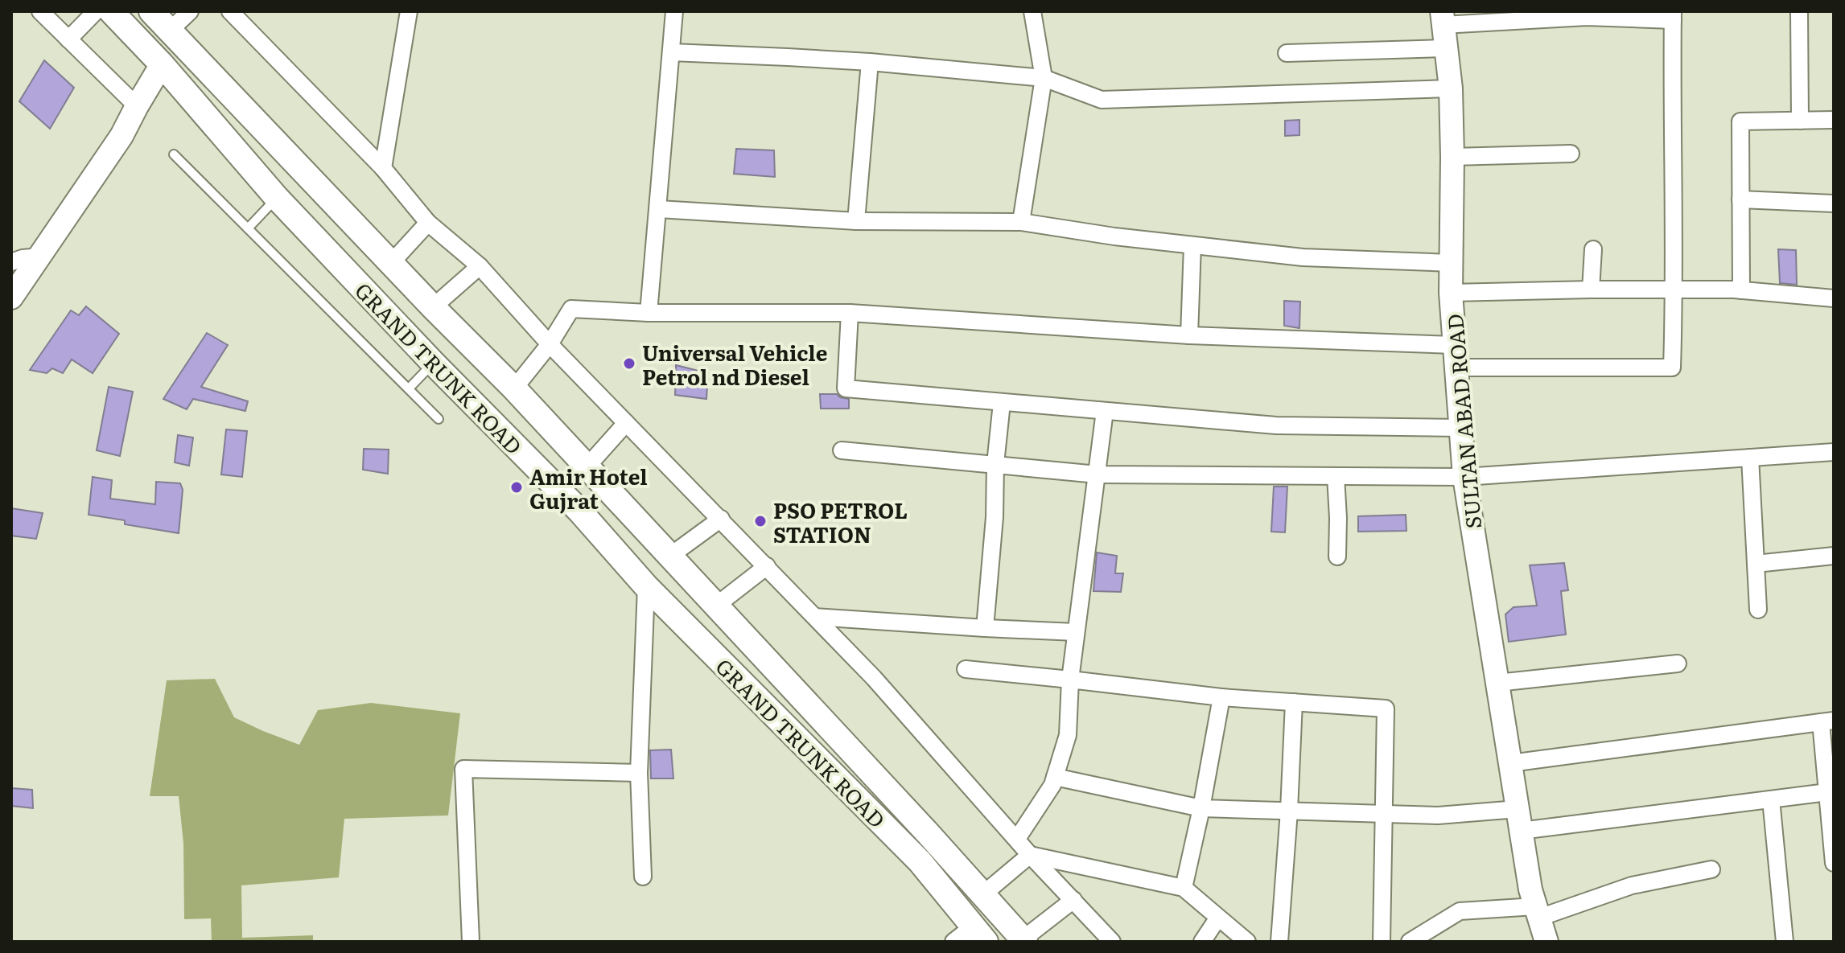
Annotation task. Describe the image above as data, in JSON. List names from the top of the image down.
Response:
{
  "streets": {
    "main road": ["GRAND TRUNK ROAD"],
    "street": ["SULTAN ABAD ROAD"]
  },
  "places": ["Universal Vehicle Petrol nd Diesel", "Amir Hotel Gujrat", "PSO PETROL STATION"]
}
